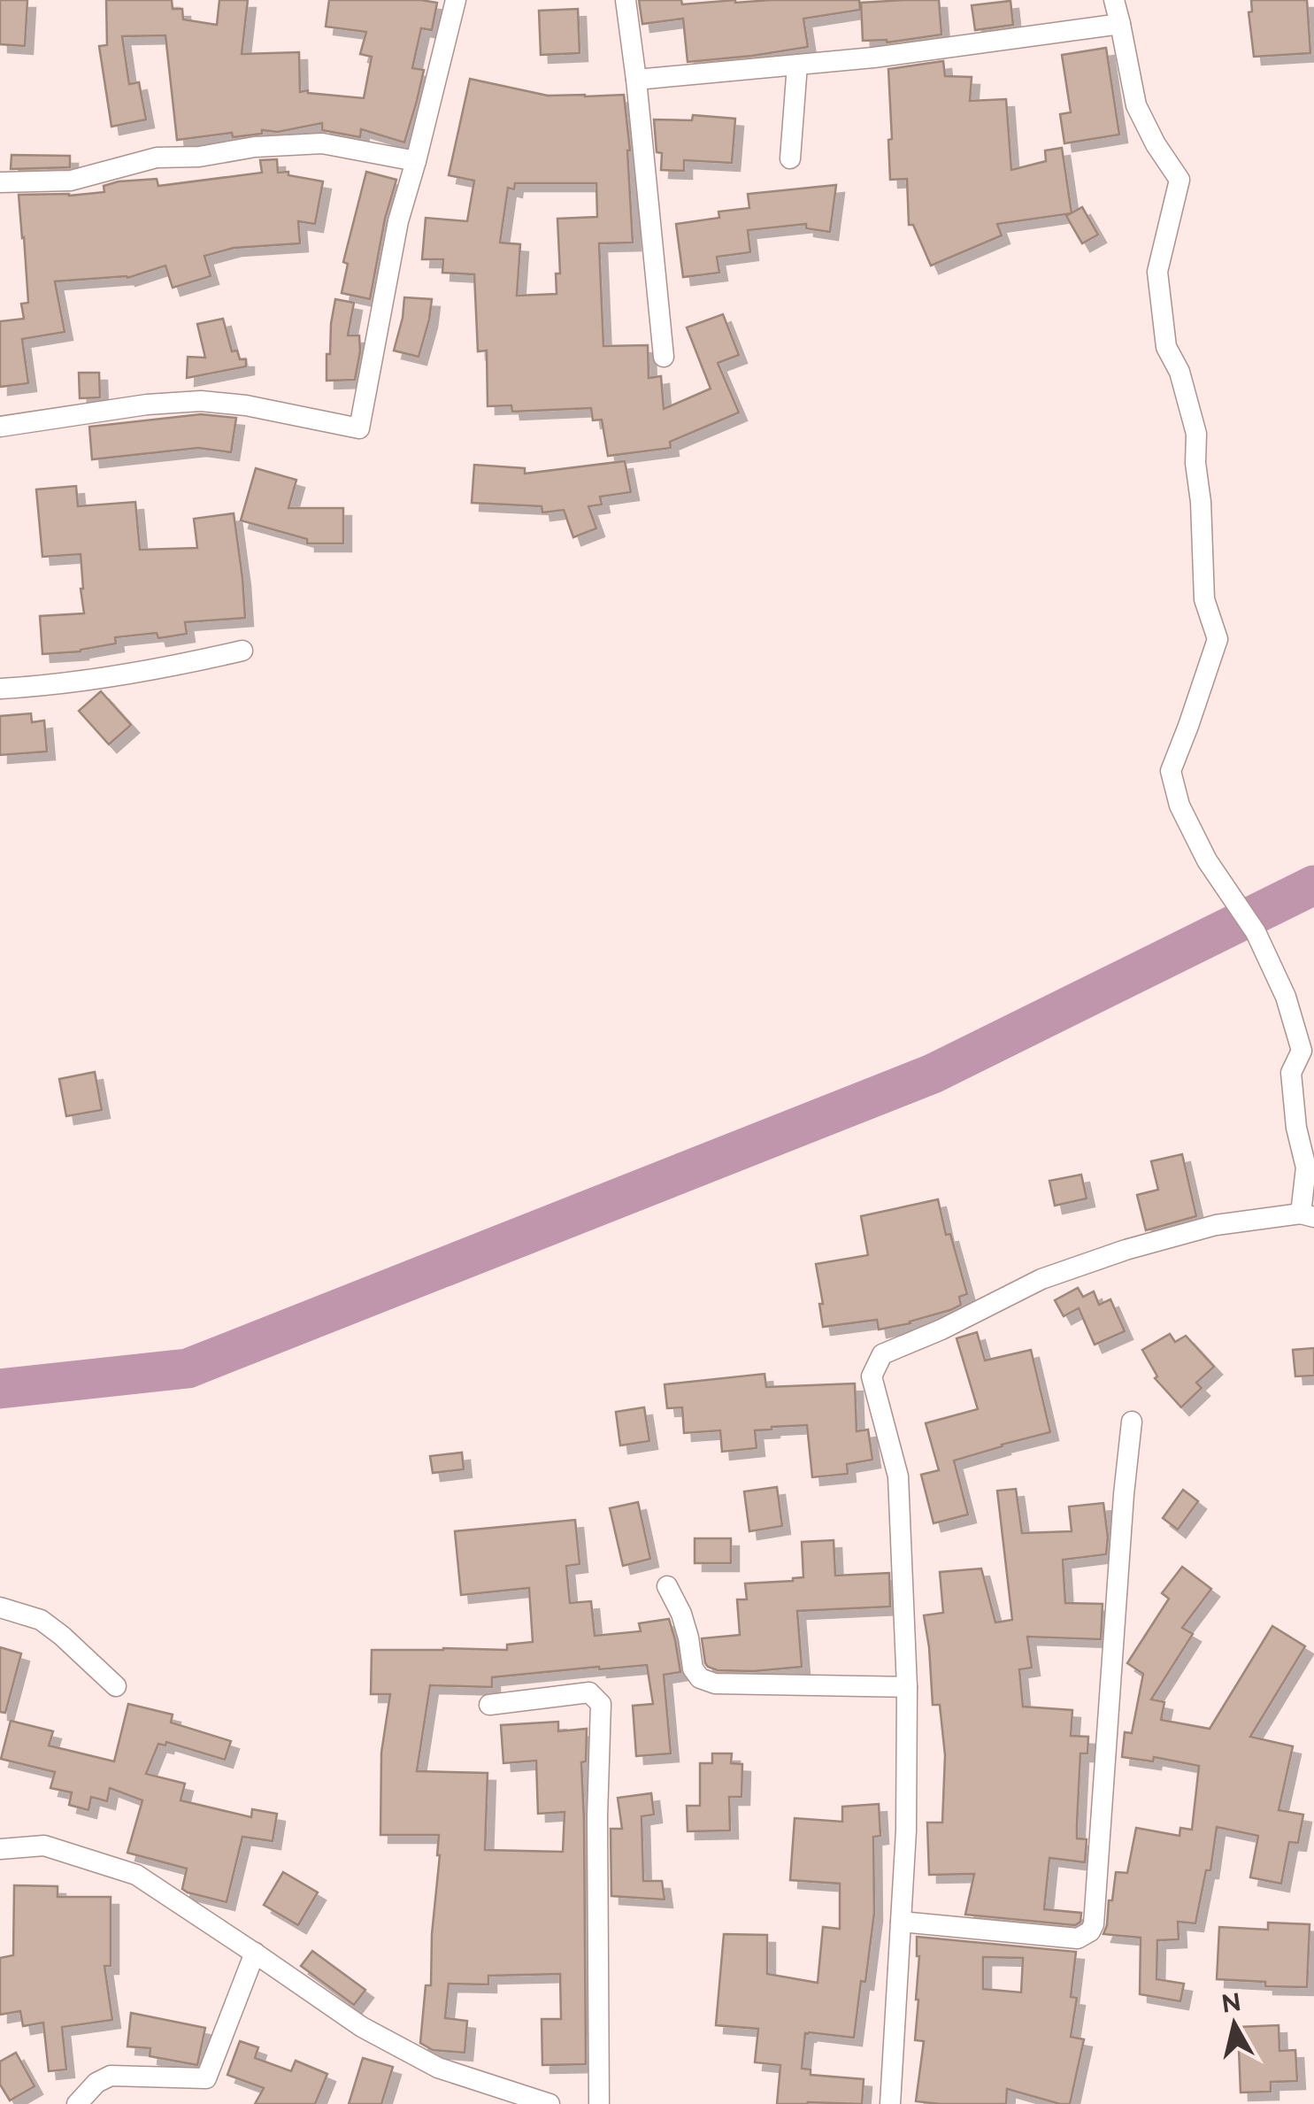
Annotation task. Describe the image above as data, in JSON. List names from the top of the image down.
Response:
{
  "north": "top"
}
